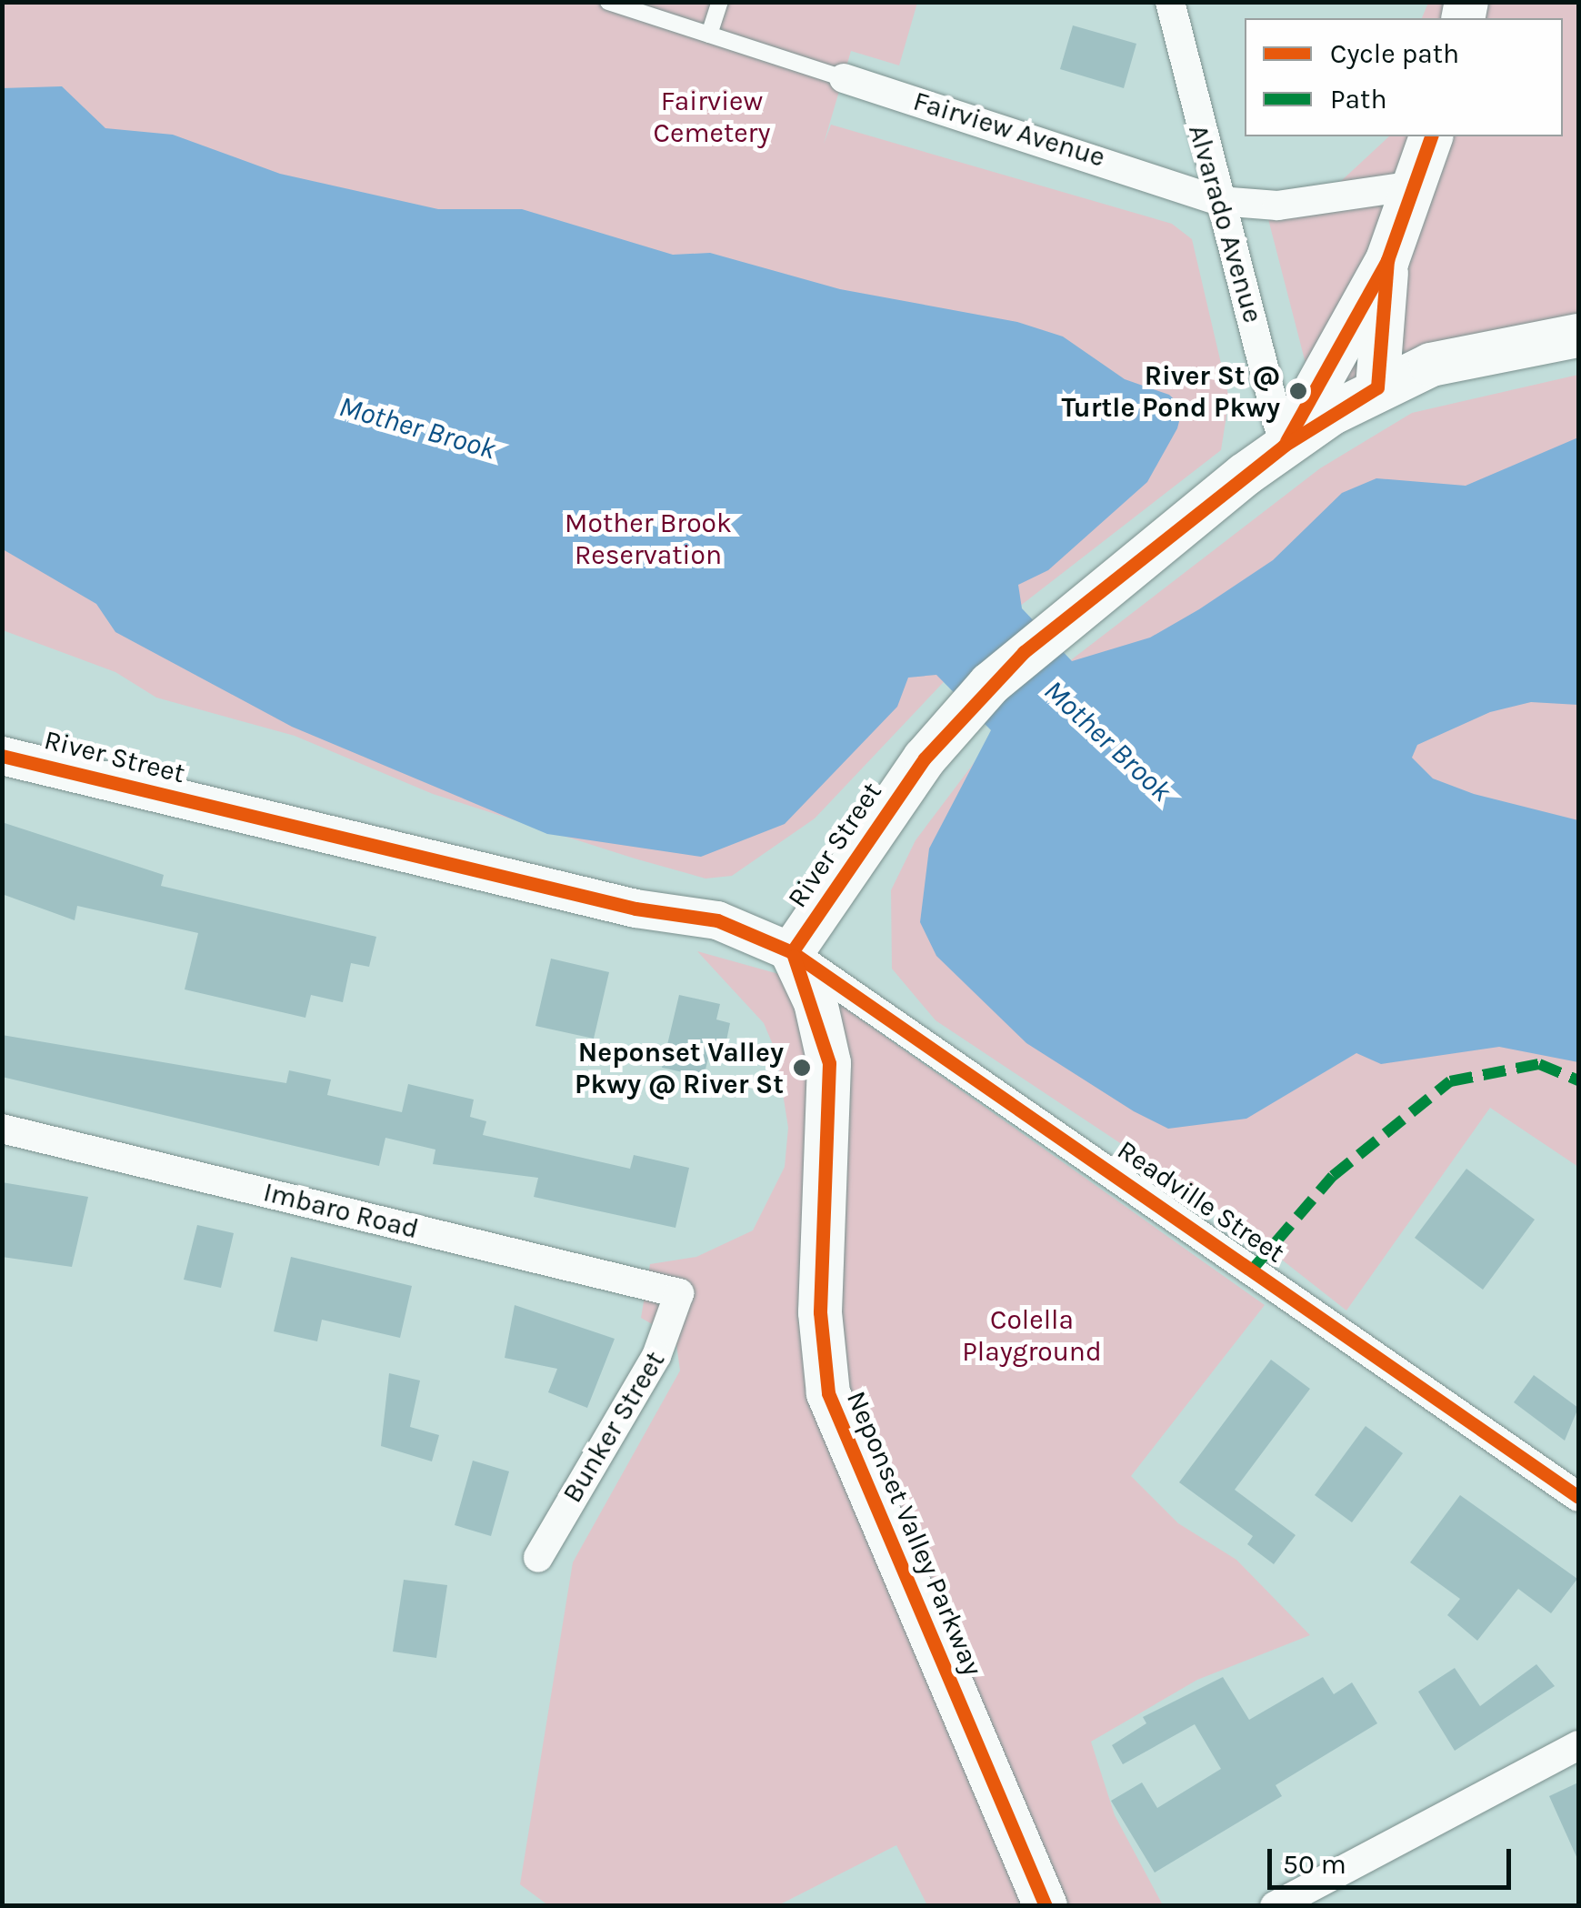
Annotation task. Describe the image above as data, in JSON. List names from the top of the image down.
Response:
{
  "streets": {
    "main road": ["River Street", "Neponset Valley Parkway"],
    "street": [
      "Fairview Avenue",
      "Alvarado Avenue",
      "Readville Street",
      "Imbaro Road",
      "Bunker Street"
    ]
  },
  "crossings": [
    ["Fairview Avenue", "Alvarado Avenue"],
    ["Alvarado Avenue", "River Street"],
    ["River Street", "Readville Street"],
    ["River Street", "Neponset Valley Parkway"],
    ["Readville Street", "Neponset Valley Parkway"],
    ["Imbaro Road", "Bunker Street"]
  ],
  "water": ["Mother Brook"],
  "parks": ["Fairview Cemetery", "Mother Brook Reservation", "Colella Playground"],
  "places": ["River St @ Turtle Pond Pkwy", "Neponset Valley Pkwy @ River St"],
  "legend": ["Cycle path", "Path"],
  "scale_bar": "50 m"
}
